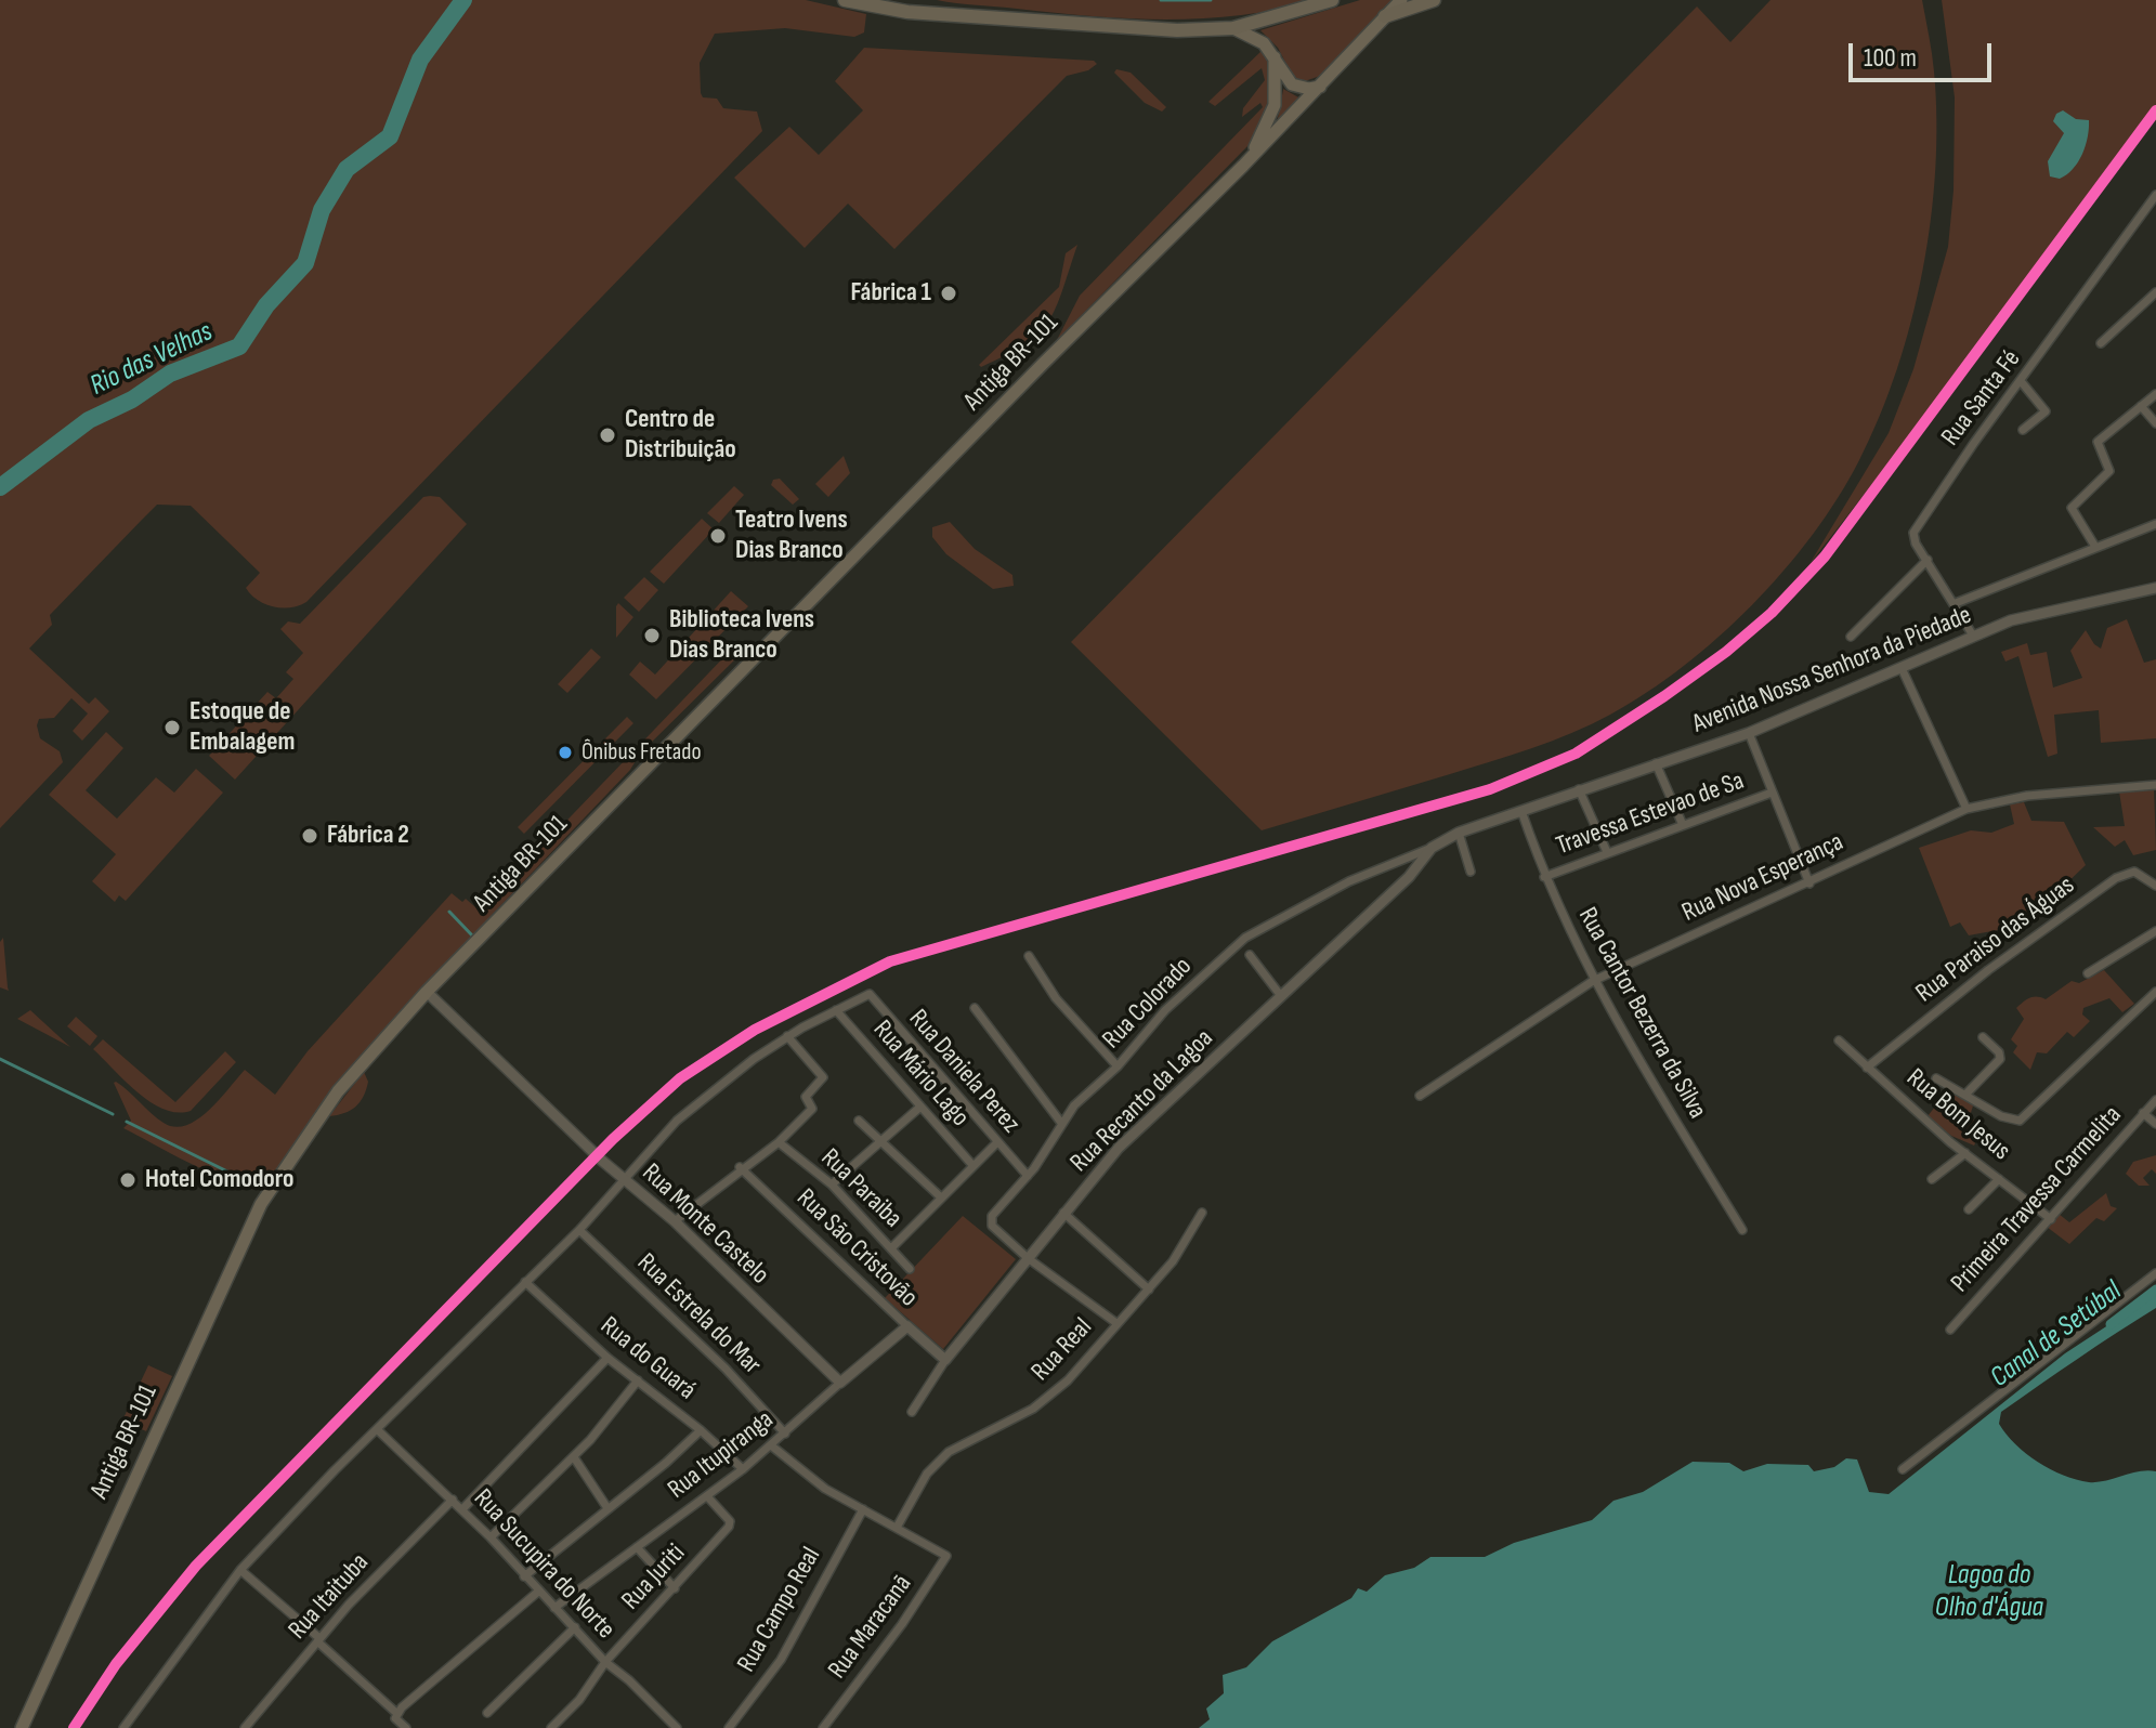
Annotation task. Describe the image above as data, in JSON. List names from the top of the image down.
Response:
{
  "streets": {
    "main road": ["Antiga BR-101"],
    "street": [
      "Rua Santa Fé",
      "Avenida Nossa Senhora da Piedade",
      "Travessa Estevao de Sa",
      "Rua Nova Esperança",
      "Rua Paraiso das Águas",
      "Rua Colorado",
      "Rua Cantor Bezerra da Silva",
      "Rua Daniela Perez",
      "Rua Mário Lago",
      "Rua Recanto da Lagoa",
      "Rua Bom Jesus",
      "Rua Paraiba",
      "Primeira Travessa Carmelita",
      "Rua Monte Castelo",
      "Rua São Cristovão",
      "Rua Estrela do Mar",
      "Rua Real",
      "Rua do Guará",
      "Rua Itupiranga",
      "Rua Sucupira do Norte",
      "Rua Juriti",
      "Rua Itaituba",
      "Rua Campo Real",
      "Rua Maracanã"
    ]
  },
  "crossings": [
    ["Antiga BR-101", "Rua Monte Castelo"],
    ["Rua Santa Fé", "Avenida Nossa Senhora da Piedade"],
    ["Avenida Nossa Senhora da Piedade", "Rua Colorado"],
    ["Avenida Nossa Senhora da Piedade", "Rua Cantor Bezerra da Silva"],
    ["Avenida Nossa Senhora da Piedade", "Rua Recanto da Lagoa"],
    ["Travessa Estevao de Sa", "Rua Cantor Bezerra da Silva"],
    ["Rua Nova Esperança", "Rua Cantor Bezerra da Silva"],
    ["Rua Paraiso das Águas", "Rua Bom Jesus"],
    ["Rua Colorado", "Rua Daniela Perez"],
    ["Rua Colorado", "Rua Recanto da Lagoa"],
    ["Rua Daniela Perez", "Rua Mário Lago"],
    ["Rua Recanto da Lagoa", "Rua São Cristovão"],
    ["Rua Bom Jesus", "Primeira Travessa Carmelita"],
    ["Rua Monte Castelo", "Rua Itupiranga"],
    ["Rua São Cristovão", "Rua Itupiranga"],
    ["Rua Estrela do Mar", "Rua Itupiranga"],
    ["Rua Real", "Rua Maracanã"],
    ["Rua do Guará", "Rua Itupiranga"],
    ["Rua Itupiranga", "Rua Sucupira do Norte"],
    ["Rua Itupiranga", "Rua Juriti"],
    ["Rua Sucupira do Norte", "Rua Juriti"],
    ["Rua Sucupira do Norte", "Rua Itaituba"]
  ],
  "water": ["Rio das Velhas", "Canal de Setúbal", "Lagoa do Olho d'Água"],
  "places": [
    "Fábrica 1",
    "Centro de Distribuição",
    "Teatro Ivens Dias Branco",
    "Biblioteca Ivens Dias Branco",
    "Estoque de Embalagem",
    "Ônibus Fretado",
    "Fábrica 2",
    "Hotel Comodoro"
  ],
  "scale_bar": "100 m"
}
